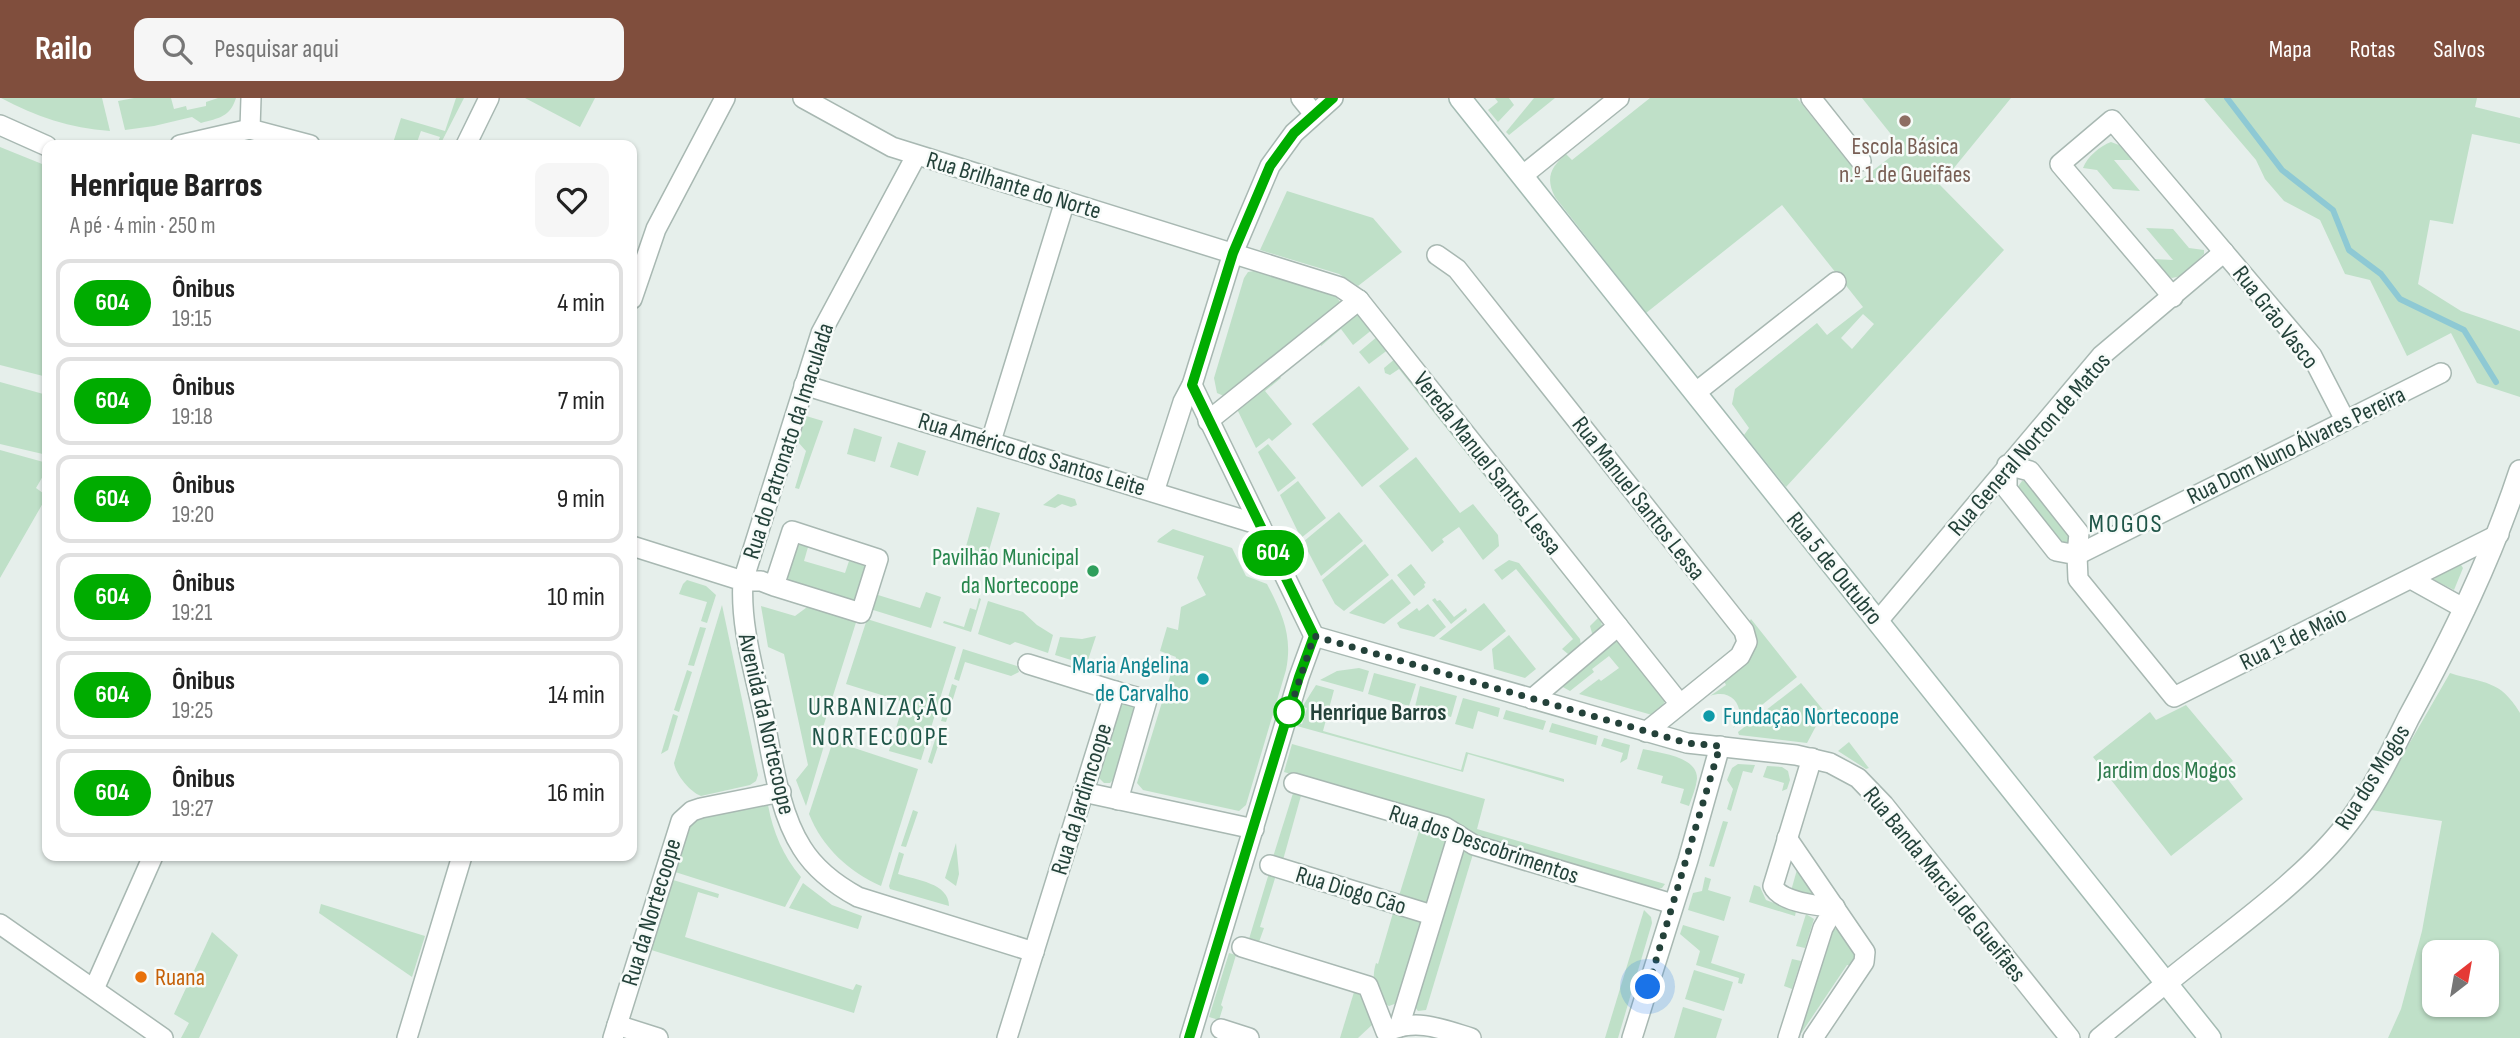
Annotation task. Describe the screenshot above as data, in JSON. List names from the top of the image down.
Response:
{
  "streets": {
    "main road": ["Rua 5 de Outubro", "Rua dos Mogos"],
    "street": [
      "Rua Brilhante do Norte",
      "Rua Grão Vasco",
      "Rua do Patronato da Imaculada",
      "Rua General Norton de Matos",
      "Rua Dom Nuno Álvares Pereira",
      "Rua Américo dos Santos Leite",
      "Vereda Manuel Santos Lessa",
      "Rua Manuel Santos Lessa",
      "Rua 1º de Maio",
      "Avenida da Nortecoope",
      "Rua da Jardimcoope",
      "Rua dos Descobrimentos",
      "Rua Banda Marcial de Gueifães",
      "Rua Diogo Cão",
      "Rua da Nortecoope"
    ]
  },
  "crossings": [
    ["Rua Brilhante do Norte", "Rua do Patronato da Imaculada"],
    ["Rua Brilhante do Norte", "Vereda Manuel Santos Lessa"],
    ["Rua Grão Vasco", "Rua General Norton de Matos"],
    ["Rua Grão Vasco", "Rua Dom Nuno Álvares Pereira"],
    ["Rua do Patronato da Imaculada", "Rua Américo dos Santos Leite"],
    ["Rua do Patronato da Imaculada", "Avenida da Nortecoope"],
    ["Rua General Norton de Matos", "Rua 5 de Outubro"],
    ["Rua Dom Nuno Álvares Pereira", "Rua 1º de Maio"],
    ["Vereda Manuel Santos Lessa", "Rua Manuel Santos Lessa"],
    ["Rua Manuel Santos Lessa", "Rua Banda Marcial de Gueifães"],
    ["Rua 5 de Outubro", "Rua dos Mogos"],
    ["Rua 1º de Maio", "Rua dos Mogos"],
    ["Avenida da Nortecoope", "Rua da Jardimcoope"],
    ["Avenida da Nortecoope", "Rua da Nortecoope"]
  ],
  "districts": ["MOGOS", "URBANIZAÇÃO NORTECOOPE"],
  "parks": ["Jardim dos Mogos"],
  "places": [
    "Escola Básica n.º 1 de Gueifães",
    "Pavilhão Municipal da Nortecoope",
    "Maria Angelina de Carvalho",
    "Henrique Barros",
    "Fundação Nortecoope",
    "Ruana"
  ],
  "lines": ["bus line 604"],
  "north": "top right",
  "page": {
    "header": "Railo",
    "search": "Pesquisar aqui",
    "nav": ["Mapa", "Rotas", "Salvos"],
    "on_map": "604",
    "heading": ["Henrique Barros", "A pé · 4 min · 250 m"],
    "list": [
      {
        "mark": "604",
        "name": "Ônibus",
        "note": "19:15",
        "value": "4 min"
      },
      {
        "mark": "604",
        "name": "Ônibus",
        "note": "19:18",
        "value": "7 min"
      },
      {
        "mark": "604",
        "name": "Ônibus",
        "note": "19:20",
        "value": "9 min"
      },
      {
        "mark": "604",
        "name": "Ônibus",
        "note": "19:21",
        "value": "10 min"
      },
      {
        "mark": "604",
        "name": "Ônibus",
        "note": "19:25",
        "value": "14 min"
      },
      {
        "mark": "604",
        "name": "Ônibus",
        "note": "19:27",
        "value": "16 min"
      }
    ]
  }
}
